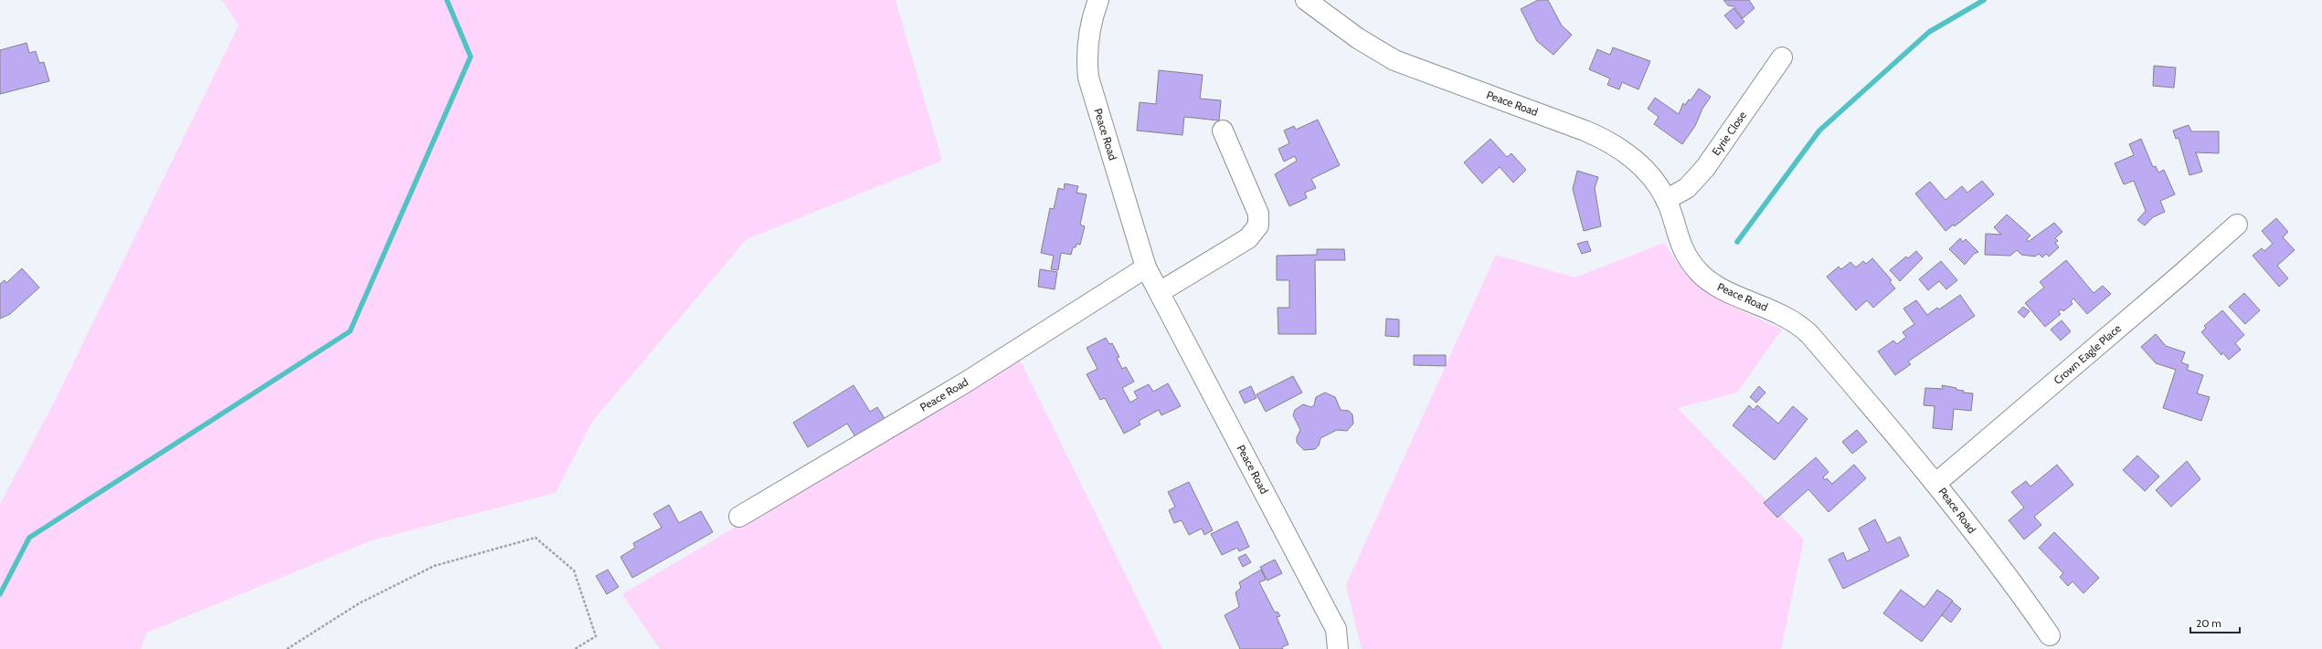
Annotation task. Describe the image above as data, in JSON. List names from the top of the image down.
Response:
{
  "streets": {
    "street": ["Peace Road", "Eyrie Close", "Crown Eagle Place"]
  },
  "crossings": [
    ["Peace Road", "Eyrie Close"],
    ["Peace Road", "Crown Eagle Place"]
  ],
  "scale_bar": "20 m"
}
